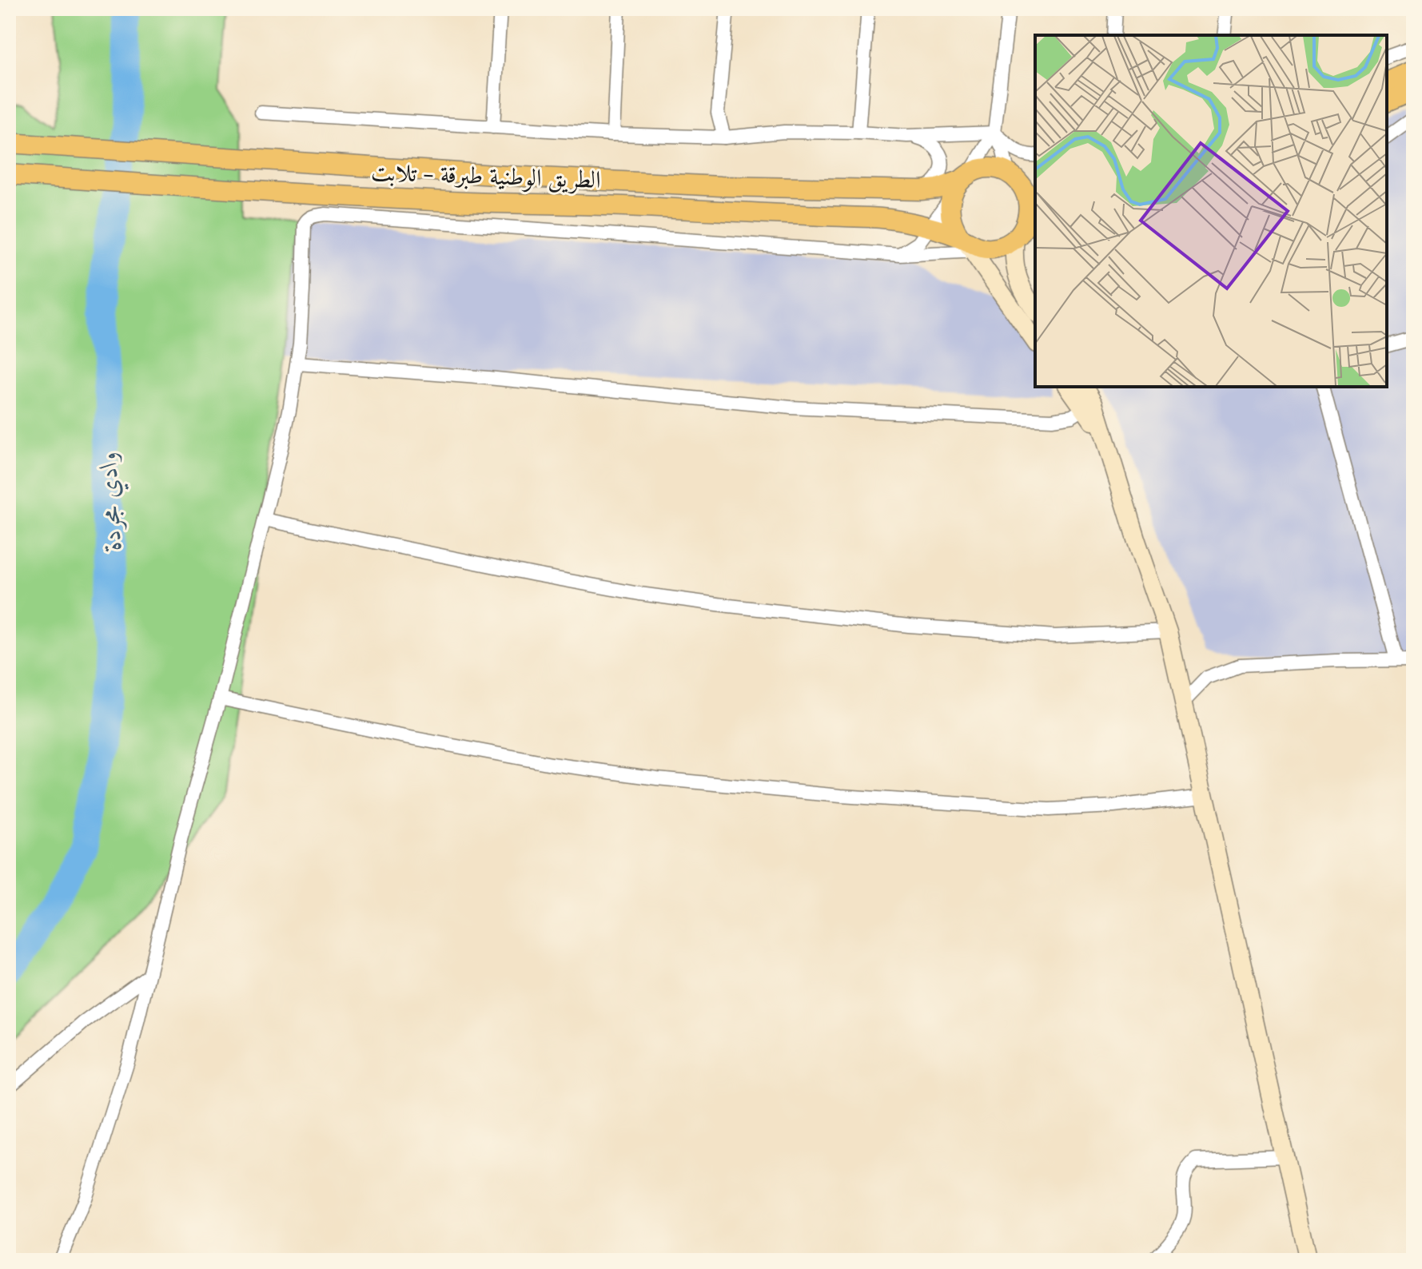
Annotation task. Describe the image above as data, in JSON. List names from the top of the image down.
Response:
{
  "streets": {
    "main road": ["الطريق الوطنية طبرقة - تلابت"]
  },
  "water": ["وادي مجردة"]
}
